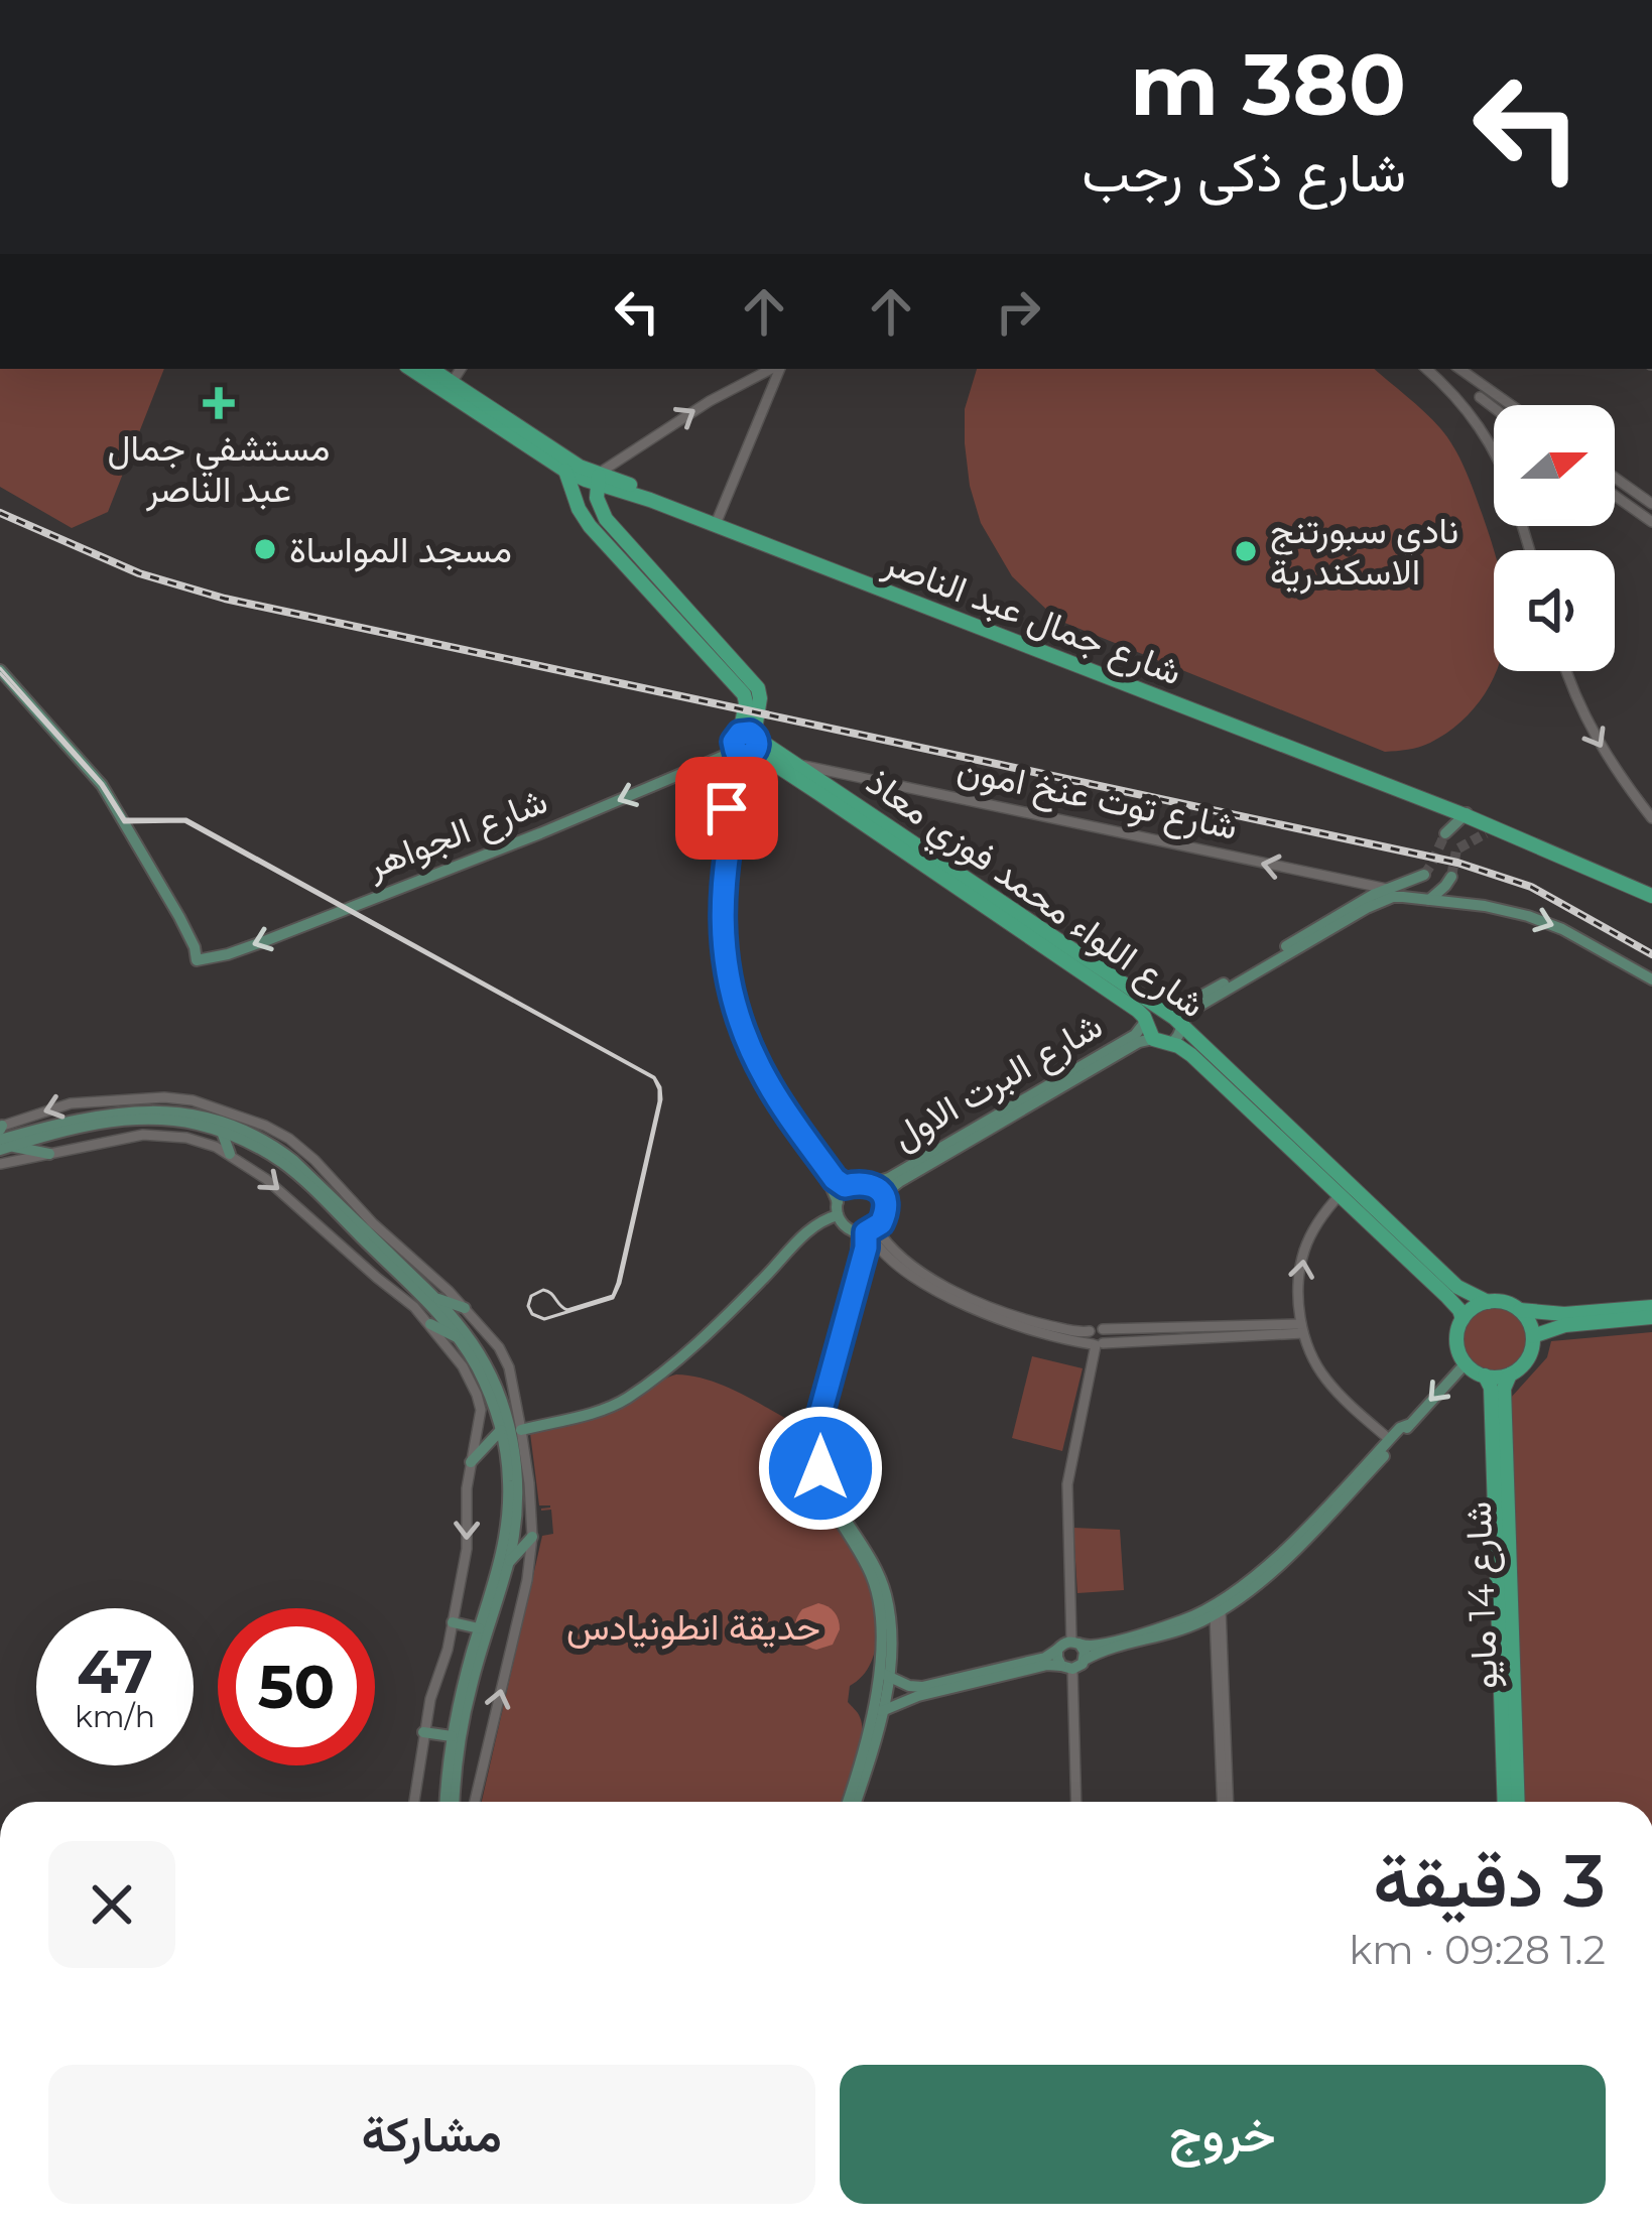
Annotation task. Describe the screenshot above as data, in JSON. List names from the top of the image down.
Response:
{
  "streets": {
    "main road": [
      "شارع جمال عبد الناصر",
      "شارع الجواهر",
      "شارع اللواء محمد فوزي معاذ",
      "شارع البرت الاول",
      "شارع 14 مايو"
    ],
    "street": ["شارع توت عنخ امون"]
  },
  "crossings": [
    ["شارع توت عنخ امون", "شارع اللواء محمد فوزي معاذ"],
    ["شارع الجواهر", "شارع اللواء محمد فوزي معاذ"],
    ["شارع اللواء محمد فوزي معاذ", "شارع البرت الاول"],
    ["شارع اللواء محمد فوزي معاذ", "شارع 14 مايو"]
  ],
  "one_way": ["شارع توت عنخ امون"],
  "parks": ["حديقة انطونيادس"],
  "places": {
    "health": ["مستشفي جمال عبد الناصر"],
    "other": ["مسجد المواساة", "نادي سبورتنج الاسكندرية"]
  },
  "north": "right",
  "page": {
    "turn": ["380 m", "شارع ذكى رجب"],
    "speed": "47 km/h",
    "limit": "50",
    "heading": ["3 دقيقة", "1.2 km · 09:28"],
    "buttons": ["خروج", "مشاركة"]
  }
}
